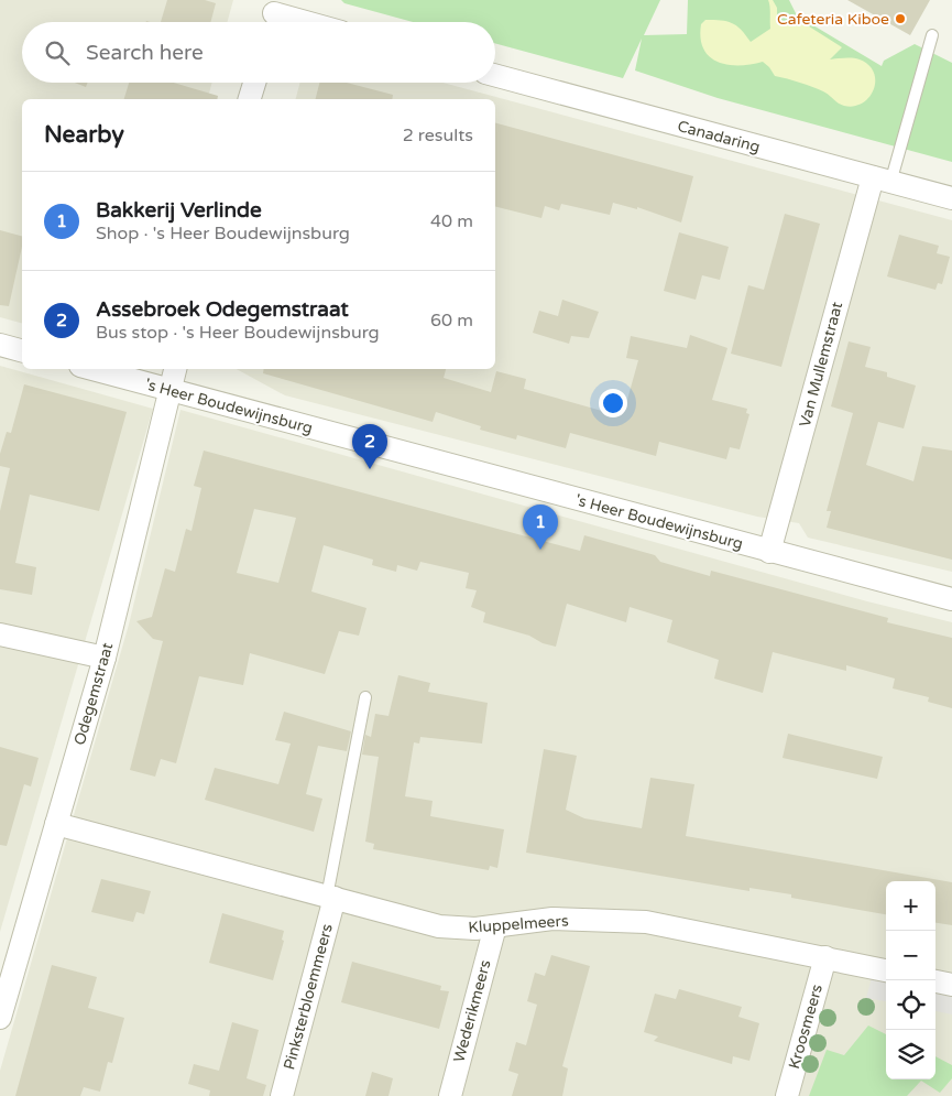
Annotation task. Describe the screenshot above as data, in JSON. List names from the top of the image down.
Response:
{
  "streets": {
    "street": [
      "Canadaring",
      "Van Mullemstraat",
      "'s Heer Boudewijnsburg",
      "Odegemstraat",
      "Kluppelmeers",
      "Pinksterbloemmeers",
      "Wederikmeers",
      "Kroosmeers"
    ]
  },
  "crossings": [
    ["Canadaring", "Van Mullemstraat"],
    ["Van Mullemstraat", "'s Heer Boudewijnsburg"],
    ["'s Heer Boudewijnsburg", "Odegemstraat"],
    ["Odegemstraat", "Kluppelmeers"],
    ["Kluppelmeers", "Pinksterbloemmeers"],
    ["Kluppelmeers", "Wederikmeers"],
    ["Kluppelmeers", "Kroosmeers"]
  ],
  "places": ["Cafeteria Kiboe"],
  "page": {
    "search": "Search here",
    "heading": ["Nearby", "2 results"],
    "list": [
      {
        "mark": "1",
        "name": "Bakkerij Verlinde",
        "note": "Shop · 's Heer Boudewijnsburg",
        "value": "40 m"
      },
      {
        "mark": "2",
        "name": "Assebroek Odegemstraat",
        "note": "Bus stop · 's Heer Boudewijnsburg",
        "value": "60 m"
      }
    ],
    "pins": ["2", "1"],
    "map_buttons": ["+", "−"]
  }
}
